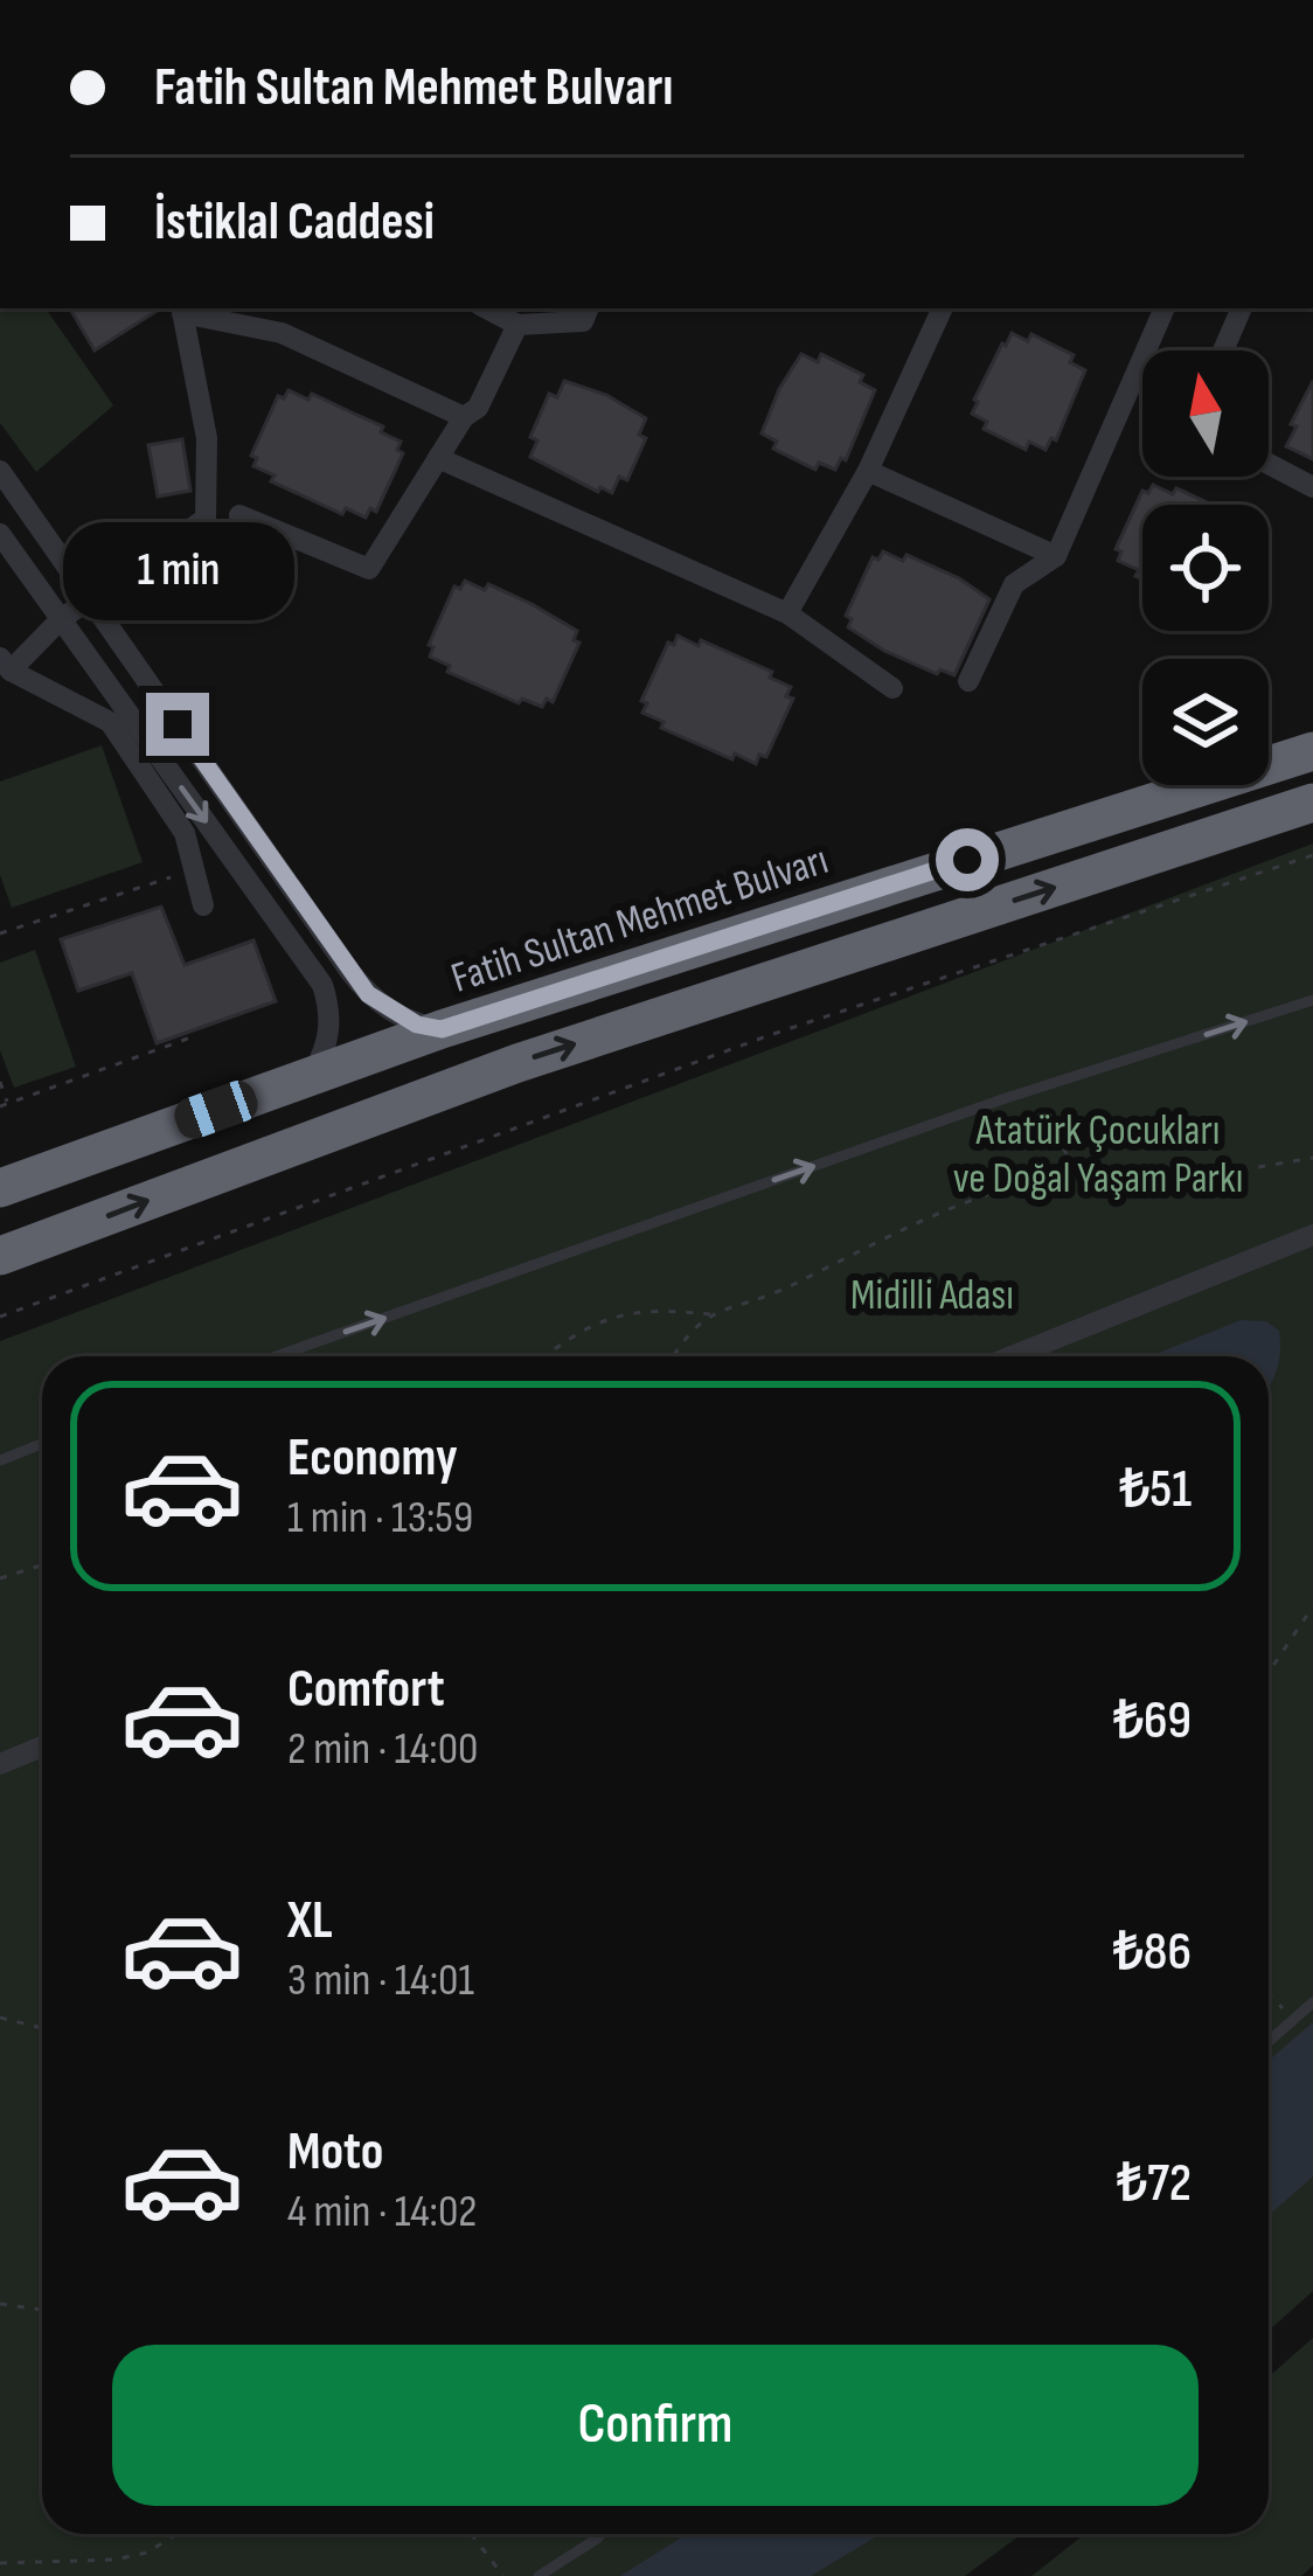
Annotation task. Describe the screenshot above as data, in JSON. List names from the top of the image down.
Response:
{
  "streets": {
    "highway": ["Fatih Sultan Mehmet Bulvarı"]
  },
  "parks": ["Atatürk Çocukları ve Doğal Yaşam Parkı", "Midilli Adası"],
  "north": "top",
  "page": {
    "banner": ["Fatih Sultan Mehmet Bulvarı", "İstiklal Caddesi"],
    "bubble": "1 min",
    "list": [
      {
        "name": "Economy",
        "note": "1 min · 13:59",
        "value": "₺51"
      },
      {
        "name": "Comfort",
        "note": "2 min · 14:00",
        "value": "₺69"
      },
      {
        "name": "XL",
        "note": "3 min · 14:01",
        "value": "₺86"
      },
      {
        "name": "Moto",
        "note": "4 min · 14:02",
        "value": "₺72"
      }
    ],
    "buttons": "Confirm"
  }
}
